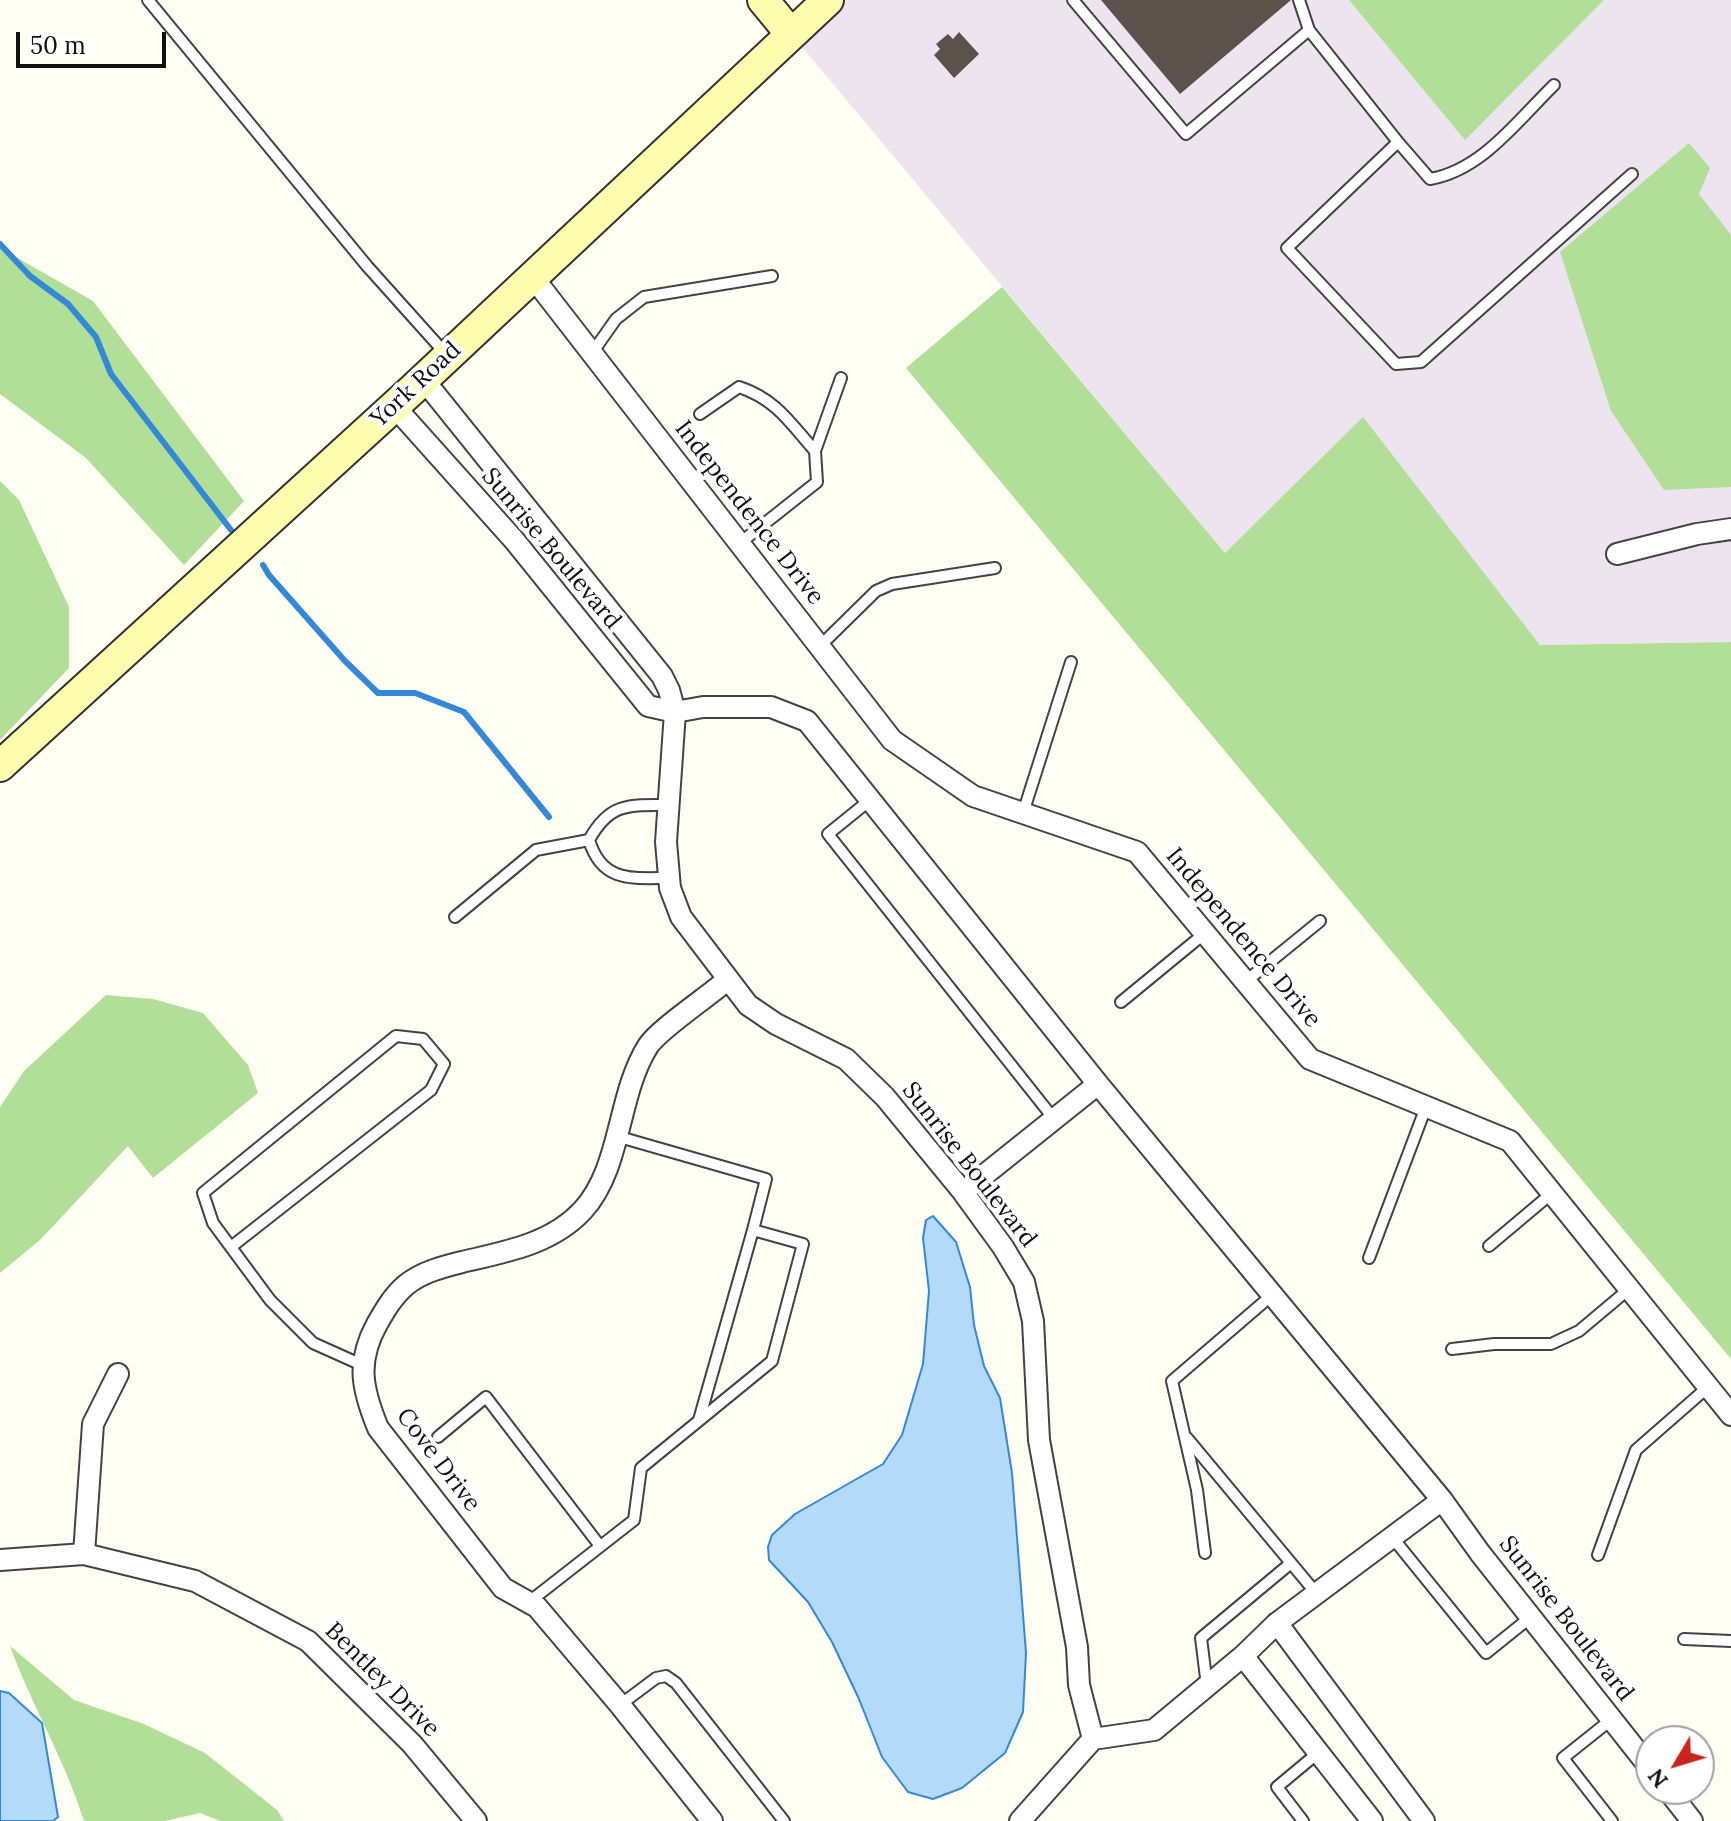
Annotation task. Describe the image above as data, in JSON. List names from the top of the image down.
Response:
{
  "streets": {
    "street": [
      "York Road",
      "Independence Drive",
      "Sunrise Boulevard",
      "Cove Drive",
      "Bentley Drive"
    ]
  },
  "crossings": [
    ["York Road", "Independence Drive"],
    ["York Road", "Sunrise Boulevard"],
    ["Sunrise Boulevard", "Cove Drive"]
  ],
  "scale_bar": "50 m",
  "north": "bottom left"
}
